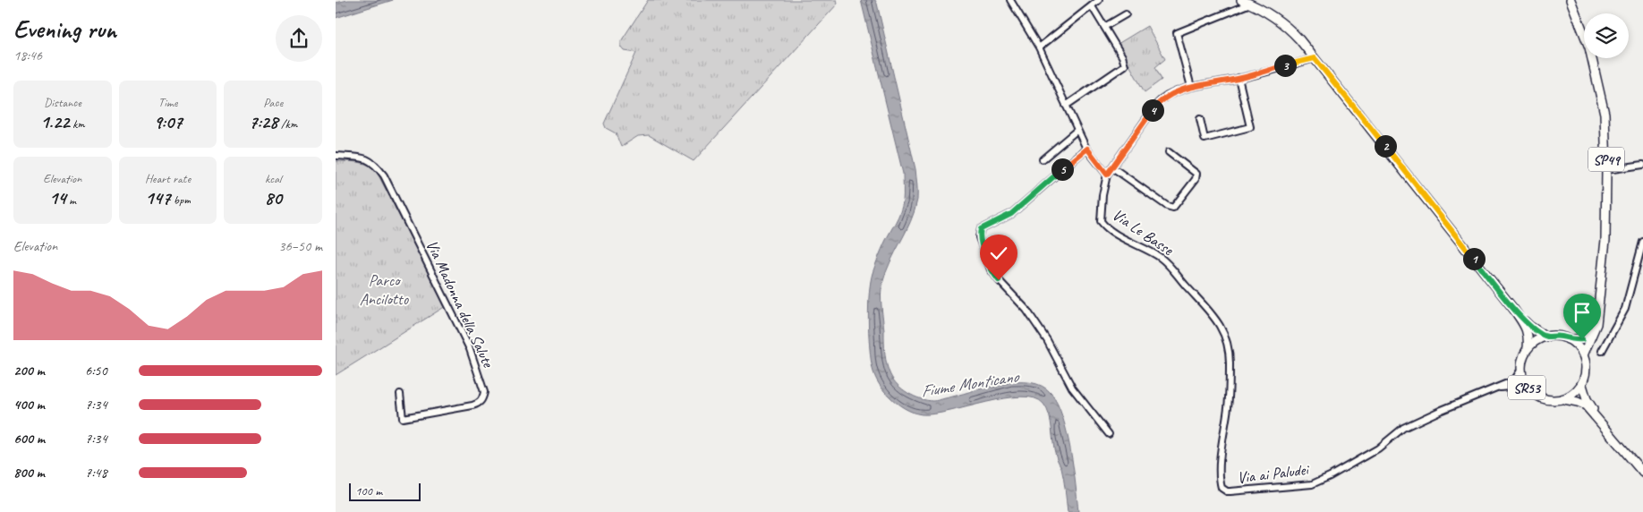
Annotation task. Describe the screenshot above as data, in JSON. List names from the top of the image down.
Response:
{
  "streets": {
    "main road": ["SP49", "SR53"],
    "street": ["Via Le Basse", "Via Madonna della Salute", "Via ai Paludei"]
  },
  "crossings": [
    ["SP49", "SR53"],
    ["SP49", "Via ai Paludei"],
    ["Via Le Basse", "SR53"],
    ["Via Le Basse", "Via ai Paludei"],
    ["SR53", "Via ai Paludei"]
  ],
  "water": ["Fiume Monticano"],
  "parks": ["Parco Ancilotto"],
  "scale_bar": "100 m",
  "page": {
    "heading": ["Evening run", "18:46"],
    "pins": [
      "3",
      "4",
      "2",
      "5",
      "1"
    ],
    "stats": [
      ["Distance", "1.22 km"],
      ["Time", "9:07"],
      ["Pace", "7:28 /km"],
      ["Elevation", "14 m"],
      ["Heart rate", "147 bpm"],
      ["kcal", "80"]
    ],
    "chart": ["Elevation", "36–50 m"],
    "list": [
      {
        "name": "200 m",
        "note": "6:50"
      },
      {
        "name": "400 m",
        "note": "7:34"
      },
      {
        "name": "600 m",
        "note": "7:34"
      },
      {
        "name": "800 m",
        "note": "7:48"
      }
    ],
    "scale": "100 m"
  }
}
